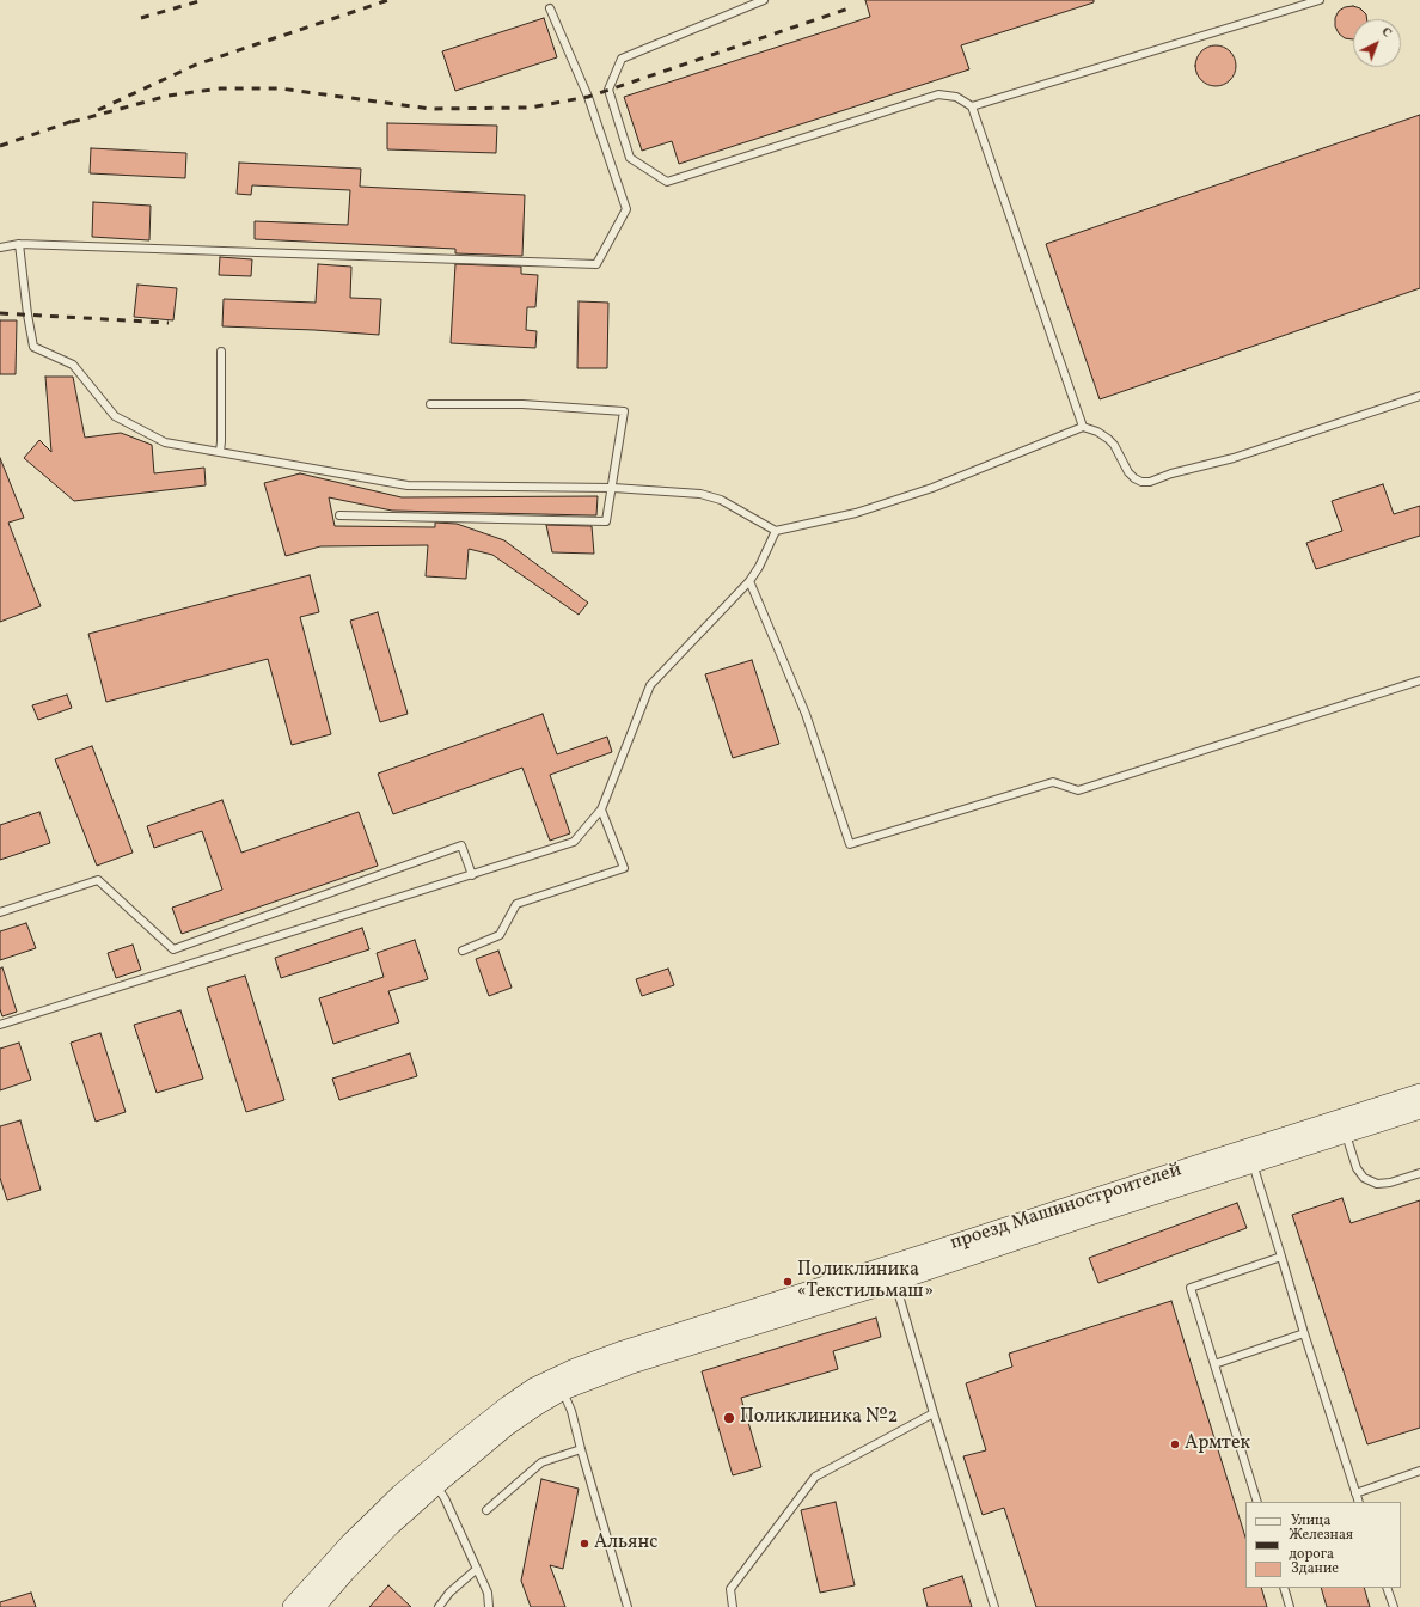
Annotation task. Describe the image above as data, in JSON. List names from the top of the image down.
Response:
{
  "streets": {
    "main road": ["проезд Машиностроителей"]
  },
  "places": [
    "Поликлиника «Текстильмаш»",
    "Поликлиника №2",
    "Армтек",
    "Альянс"
  ],
  "legend": ["Улица", "Железная дорога", "Здание"],
  "north": "top right"
}
